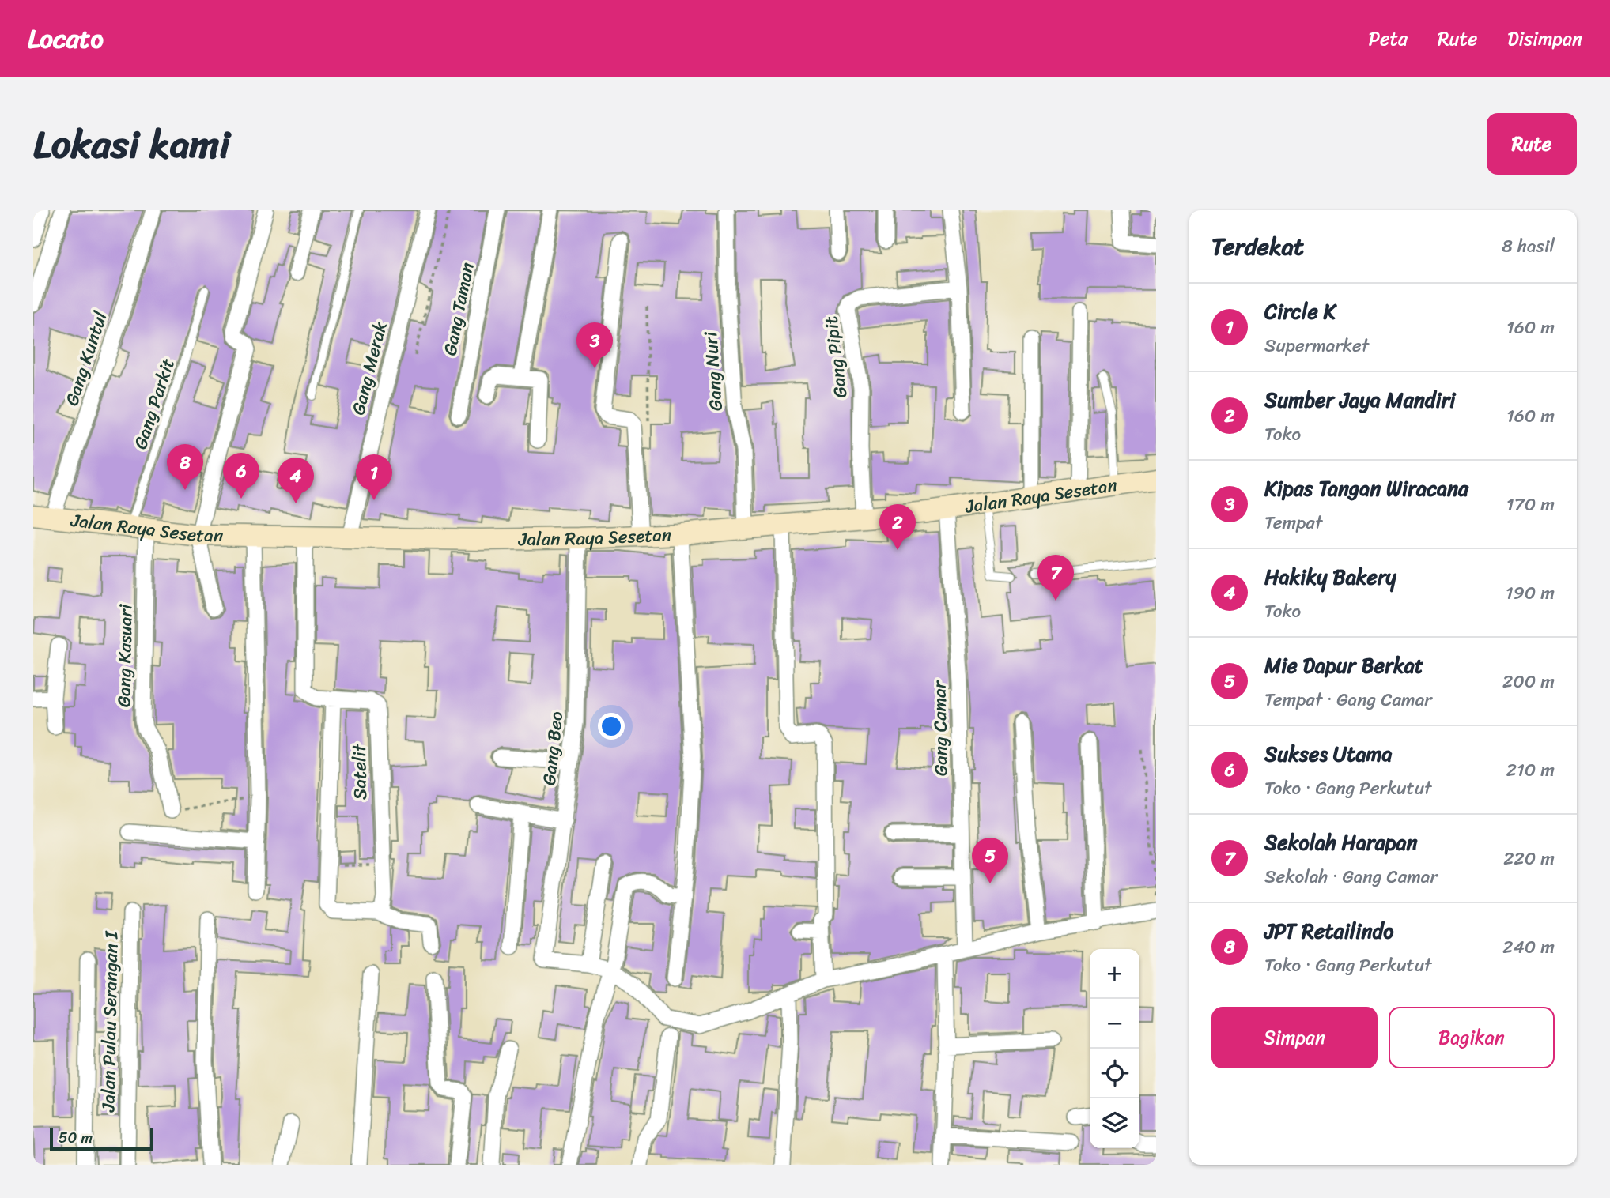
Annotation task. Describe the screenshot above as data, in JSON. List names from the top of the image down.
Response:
{
  "streets": {
    "main road": ["Jalan Raya Sesetan"],
    "street": [
      "Gang Taman",
      "Gang Pipit",
      "Gang Kuntul",
      "Gang Merak",
      "Gang Nuri",
      "Gang Kasuari",
      "Gang Camar",
      "Gang Beo",
      "Satelit",
      "Jalan Pulau Serangan I"
    ],
    "lane": ["Gang Parkit"]
  },
  "crossings": [
    ["Gang Pipit", "Jalan Raya Sesetan"],
    ["Gang Kuntul", "Jalan Raya Sesetan"],
    ["Gang Merak", "Jalan Raya Sesetan"],
    ["Gang Nuri", "Jalan Raya Sesetan"],
    ["Gang Parkit", "Jalan Raya Sesetan"],
    ["Gang Parkit", "Gang Kasuari"],
    ["Jalan Raya Sesetan", "Gang Kasuari"],
    ["Jalan Raya Sesetan", "Gang Camar"],
    ["Jalan Raya Sesetan", "Gang Beo"],
    ["Jalan Raya Sesetan", "Satelit"]
  ],
  "scale_bar": "50 m",
  "page": {
    "header": "Locato",
    "nav": ["Peta", "Rute", "Disimpan"],
    "title": "Lokasi kami",
    "buttons": [
      "Rute",
      ["Simpan", "Bagikan"]
    ],
    "heading": ["Terdekat", "8 hasil"],
    "list": [
      {
        "mark": "1",
        "name": "Circle K",
        "note": "Supermarket",
        "value": "160 m"
      },
      {
        "mark": "2",
        "name": "Sumber Jaya Mandiri",
        "note": "Toko",
        "value": "160 m"
      },
      {
        "mark": "3",
        "name": "Kipas Tangan Wiracana",
        "note": "Tempat",
        "value": "170 m"
      },
      {
        "mark": "4",
        "name": "Hakiky Bakery",
        "note": "Toko",
        "value": "190 m"
      },
      {
        "mark": "5",
        "name": "Mie Dapur Berkat",
        "note": "Tempat · Gang Camar",
        "value": "200 m"
      },
      {
        "mark": "6",
        "name": "Sukses Utama",
        "note": "Toko · Gang Perkutut",
        "value": "210 m"
      },
      {
        "mark": "7",
        "name": "Sekolah Harapan",
        "note": "Sekolah · Gang Camar",
        "value": "220 m"
      },
      {
        "mark": "8",
        "name": "JPT Retailindo",
        "note": "Toko · Gang Perkutut",
        "value": "240 m"
      }
    ],
    "pins": [
      "3",
      "8",
      "6",
      "1",
      "4",
      "2",
      "7",
      "5"
    ],
    "map_buttons": ["+", "−"],
    "scale": "50 m"
  }
}
